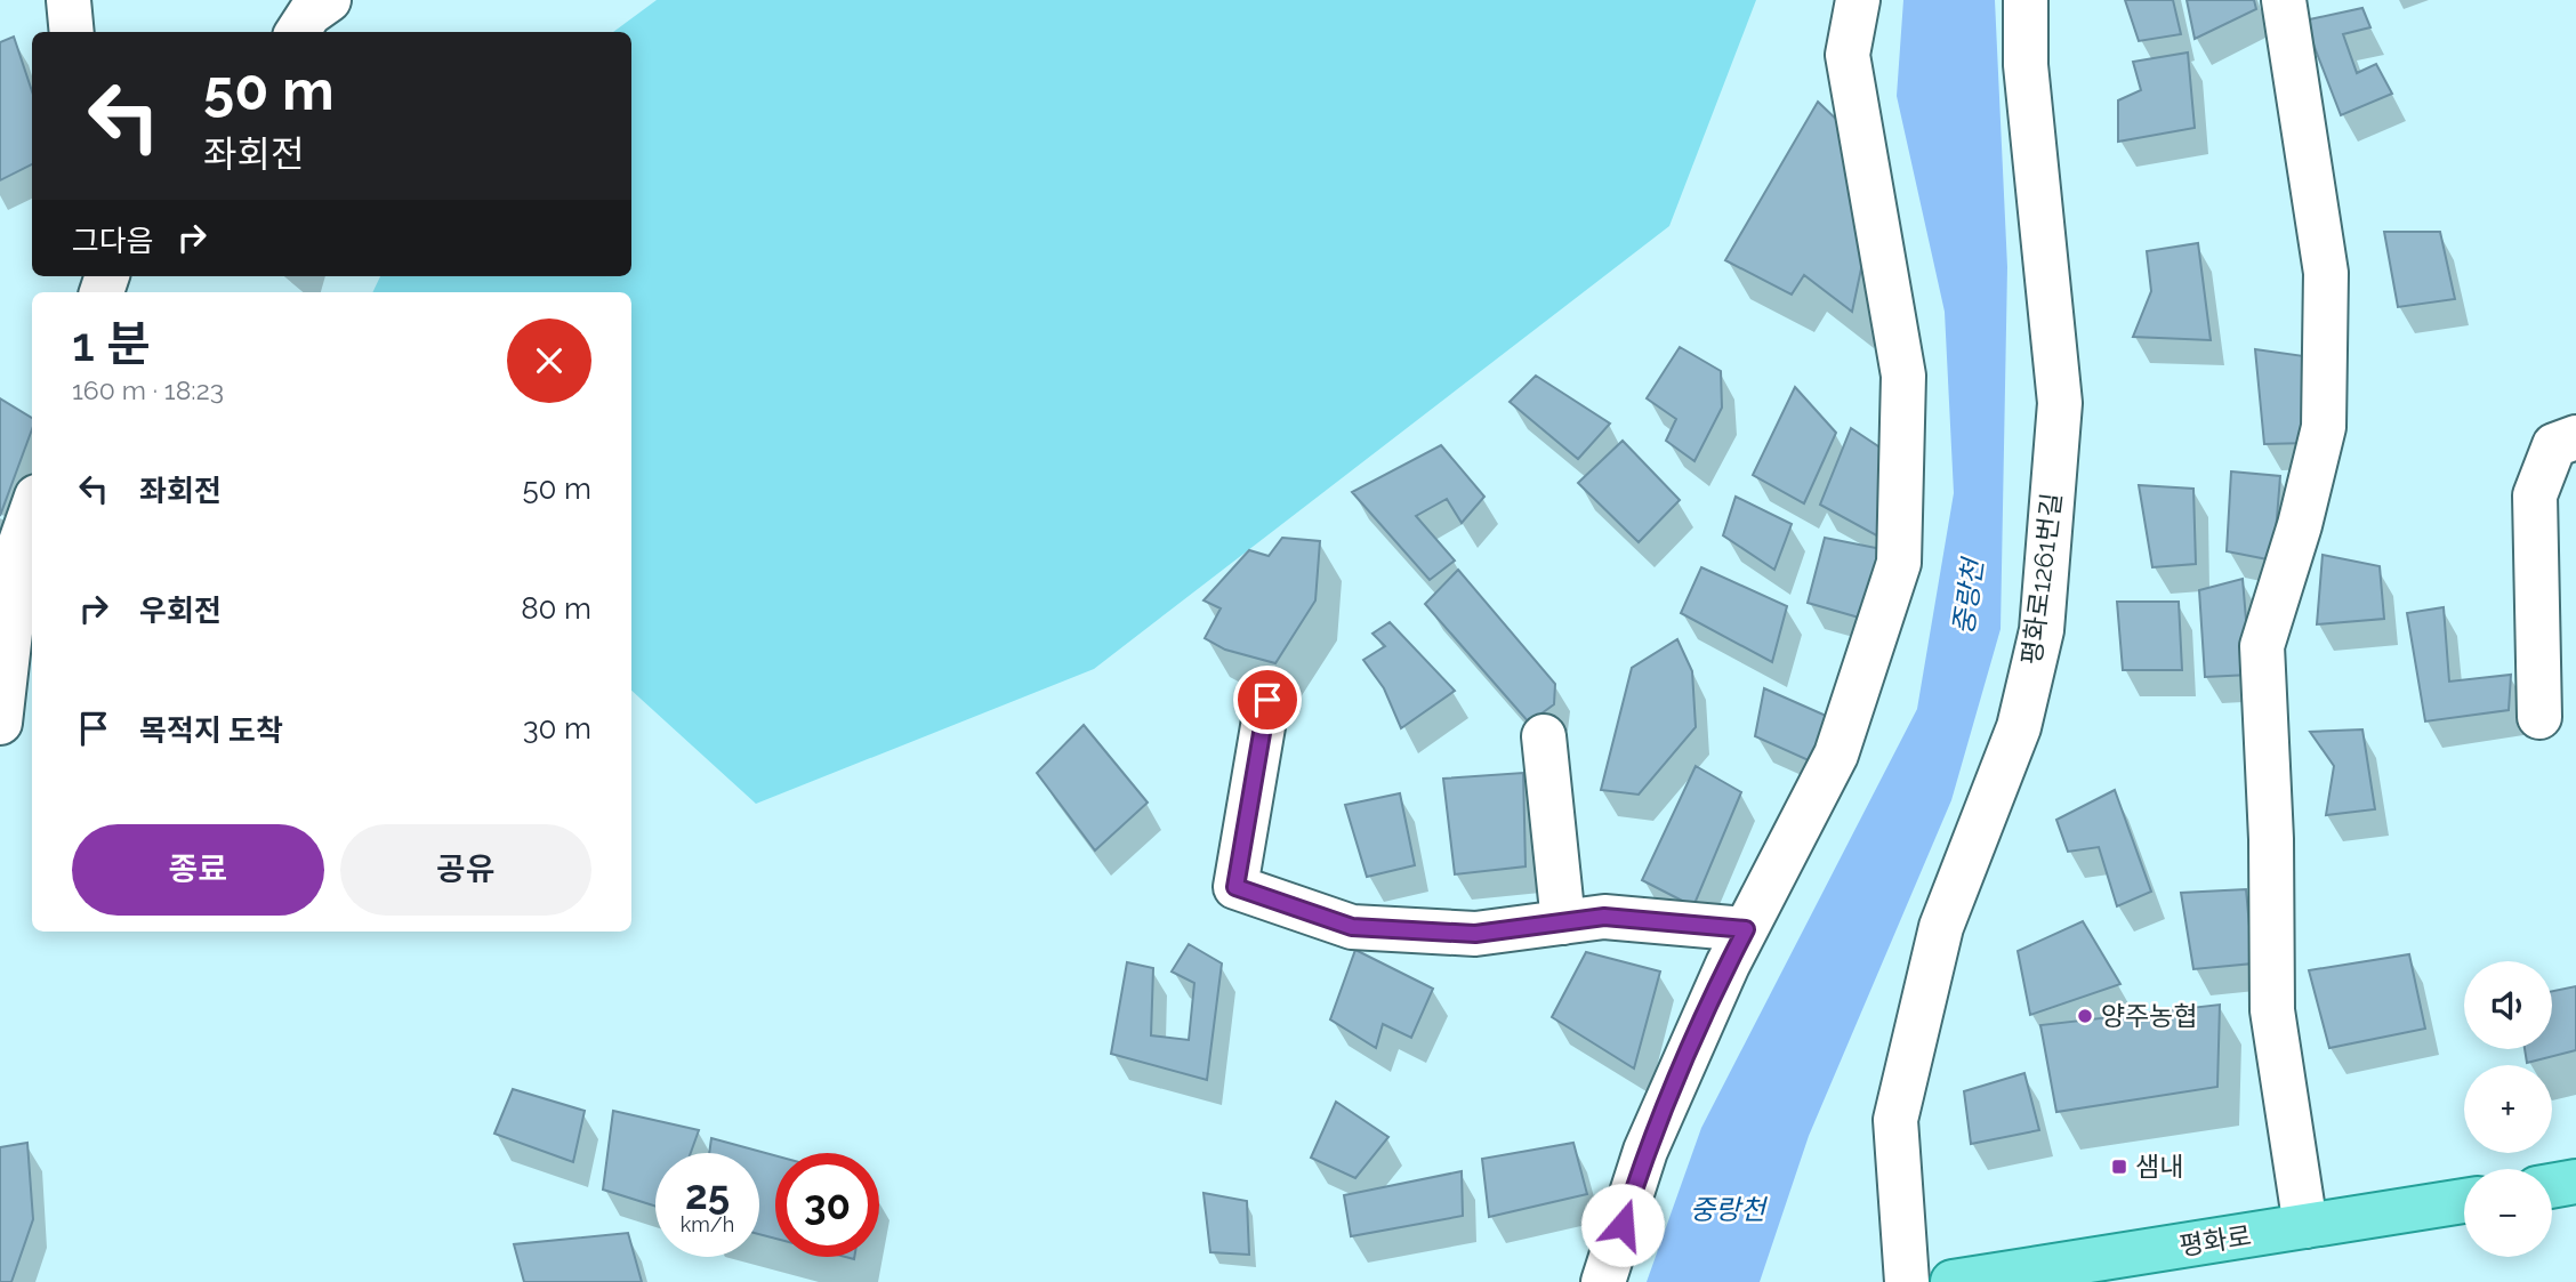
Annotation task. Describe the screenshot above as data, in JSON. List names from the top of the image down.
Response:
{
  "streets": {
    "main road": ["평화로"],
    "street": ["평화로1261번길"]
  },
  "water": ["중랑천"],
  "places": {
    "other": ["양주농협"],
    "transit": ["샘내"]
  },
  "page": {
    "turn": ["50 m", "좌회전"],
    "then": "그다음",
    "heading": ["1 분", "160 m · 18:23"],
    "list": [
      {
        "name": "좌회전",
        "value": "50 m"
      },
      {
        "name": "우회전",
        "value": "80 m"
      },
      {
        "name": "목적지 도착",
        "value": "30 m"
      }
    ],
    "buttons": ["종료", "공유"],
    "map_buttons": ["+", "−"],
    "speed": "25 km/h",
    "limit": "30"
  }
}
